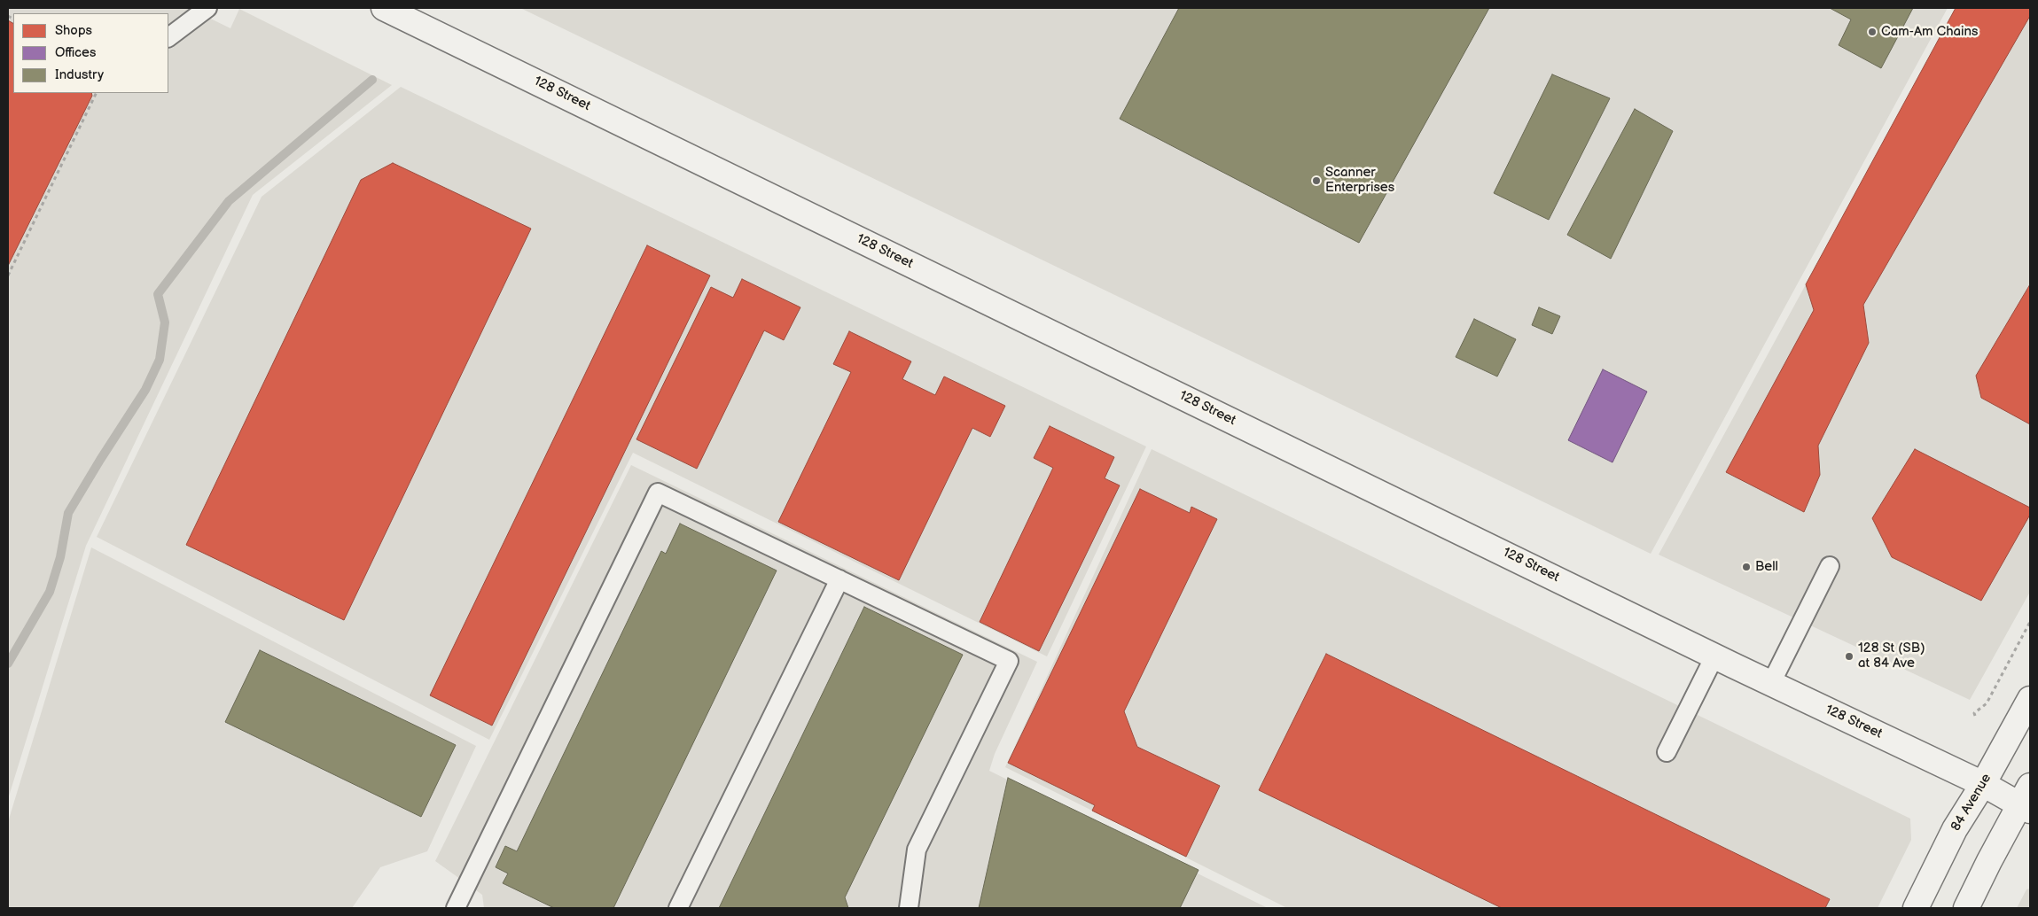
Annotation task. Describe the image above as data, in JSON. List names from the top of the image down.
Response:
{
  "streets": {
    "main road": ["128 Street", "84 Avenue"]
  },
  "crossings": [
    ["128 Street", "84 Avenue"]
  ],
  "places": [
    "Cam-Am Chains",
    "Scanner Enterprises",
    "Bell",
    "128 St (SB) at 84 Ave"
  ],
  "legend": ["Shops", "Offices", "Industry"]
}
